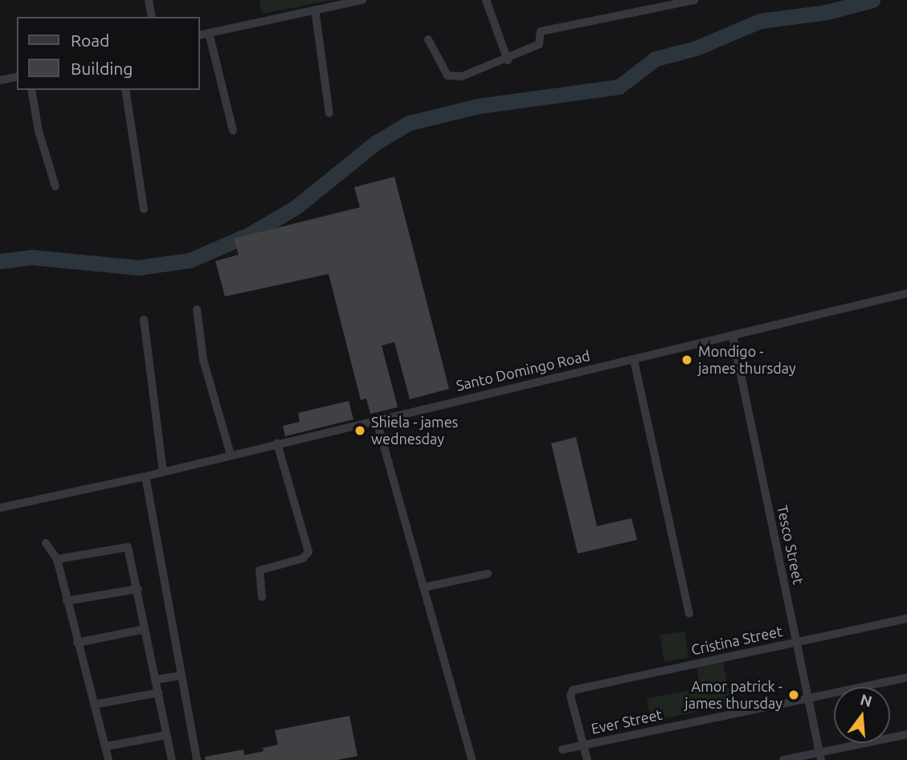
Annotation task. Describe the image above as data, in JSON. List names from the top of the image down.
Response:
{
  "streets": {
    "street": [
      "Santo Domingo Road",
      "Tesco Street",
      "Cristina Street",
      "Ever Street"
    ]
  },
  "crossings": [
    ["Santo Domingo Road", "Tesco Street"],
    ["Tesco Street", "Cristina Street"],
    ["Tesco Street", "Ever Street"],
    ["Cristina Street", "Ever Street"]
  ],
  "places": ["Mondigo - james thursday", "Shiela - james wednesday", "Amor patrick - james thursday"],
  "legend": ["Road", "Building"],
  "north": "top"
}
